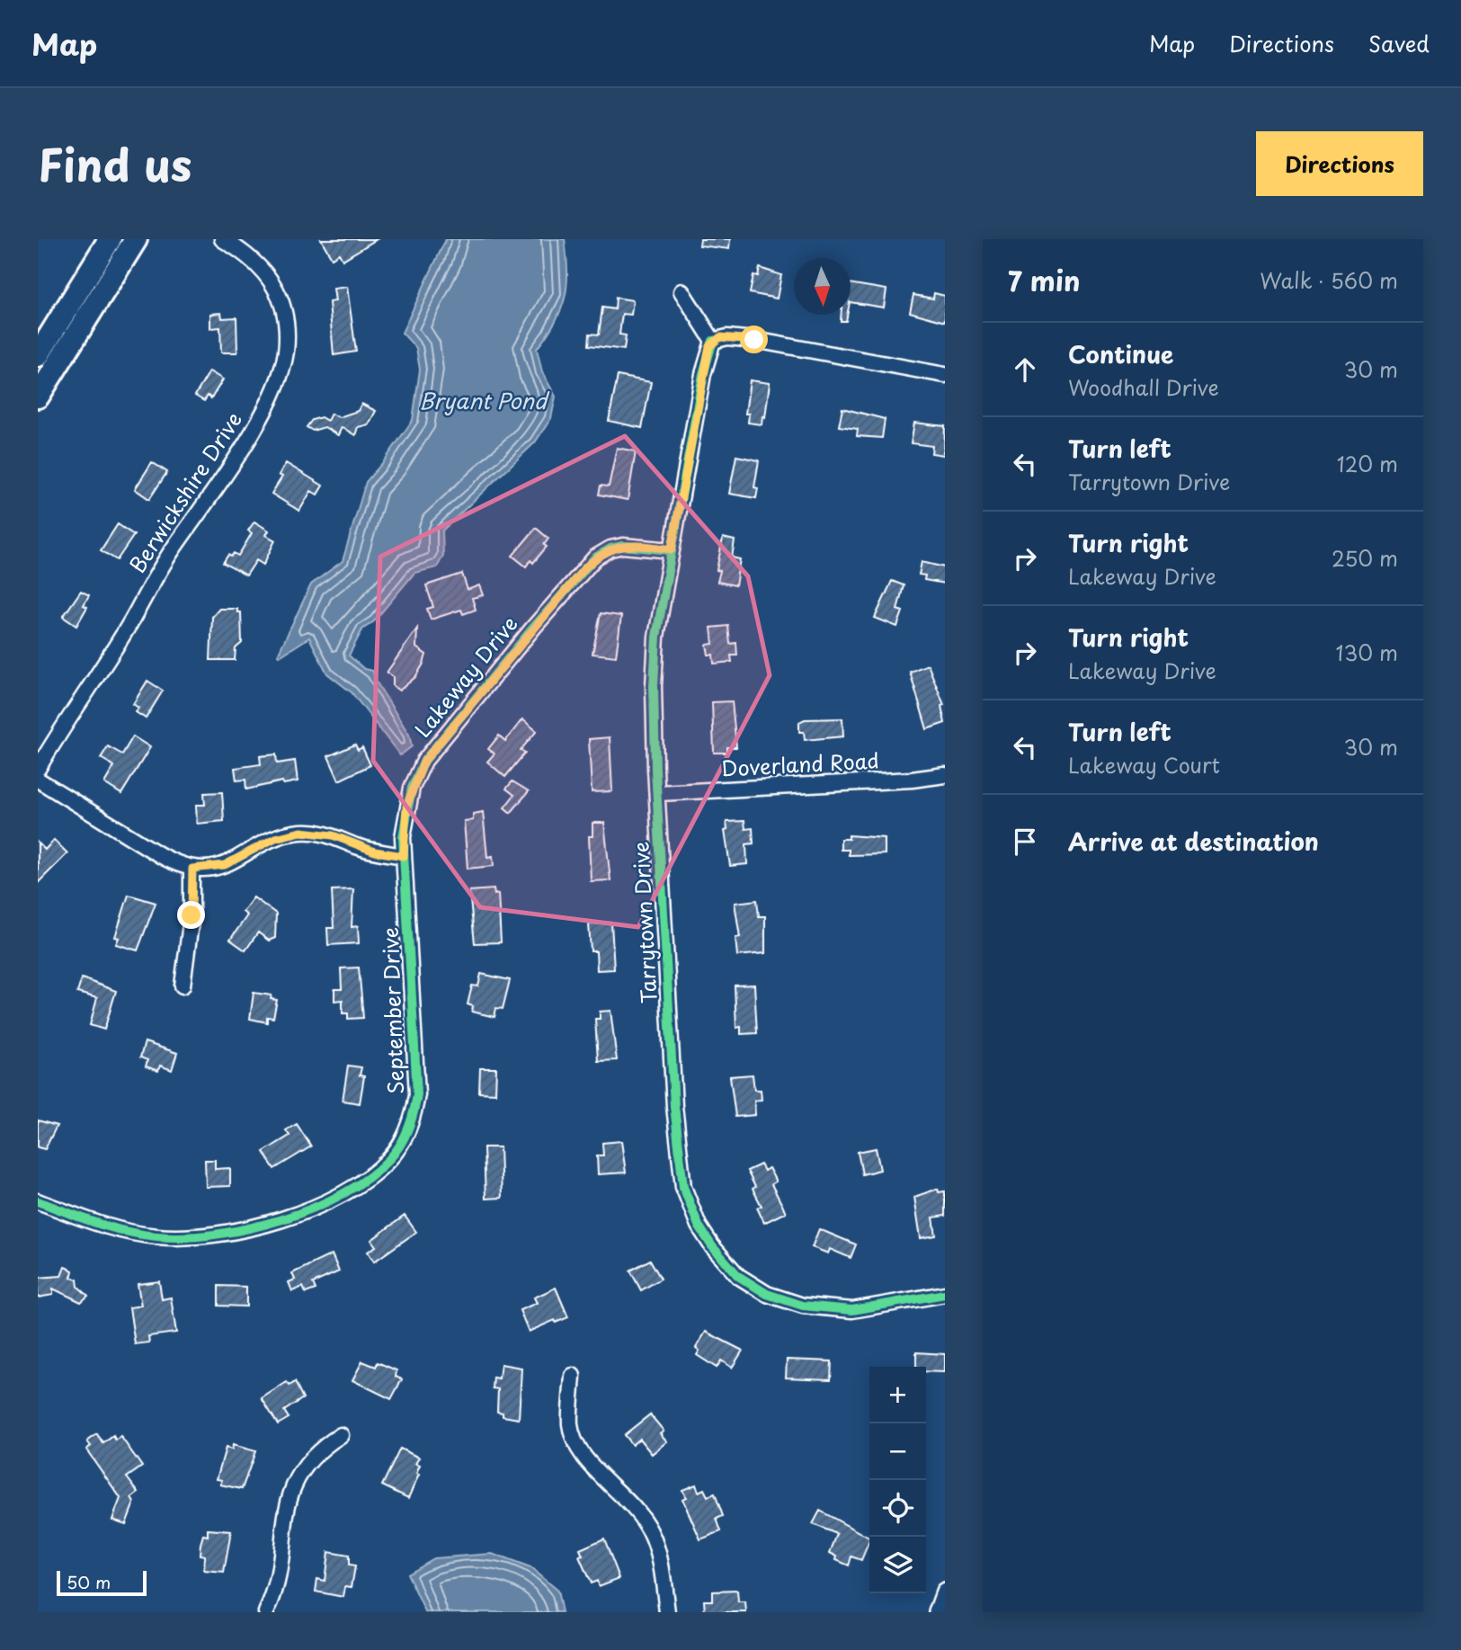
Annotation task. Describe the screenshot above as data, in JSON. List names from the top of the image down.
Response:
{
  "streets": {
    "street": [
      "Berwickshire Drive",
      "Lakeway Drive",
      "Doverland Road",
      "Tarrytown Drive",
      "September Drive"
    ]
  },
  "crossings": [
    ["Lakeway Drive", "Tarrytown Drive"],
    ["Lakeway Drive", "September Drive"],
    ["Doverland Road", "Tarrytown Drive"]
  ],
  "water": ["Bryant Pond"],
  "scale_bar": "50 m",
  "north": "bottom",
  "page": {
    "header": "Map",
    "nav": ["Map", "Directions", "Saved"],
    "title": "Find us",
    "buttons": "Directions",
    "heading": ["7 min", "Walk · 560 m"],
    "list": [
      ["Continue", "Woodhall Drive", "30 m"],
      ["Turn left", "Tarrytown Drive", "120 m"],
      ["Turn right", "Lakeway Drive", "250 m"],
      ["Turn right", "Lakeway Drive", "130 m"],
      ["Turn left", "Lakeway Court", "30 m"],
      "Arrive at destination"
    ],
    "map_buttons": ["+", "−"],
    "scale": "50 m"
  }
}
